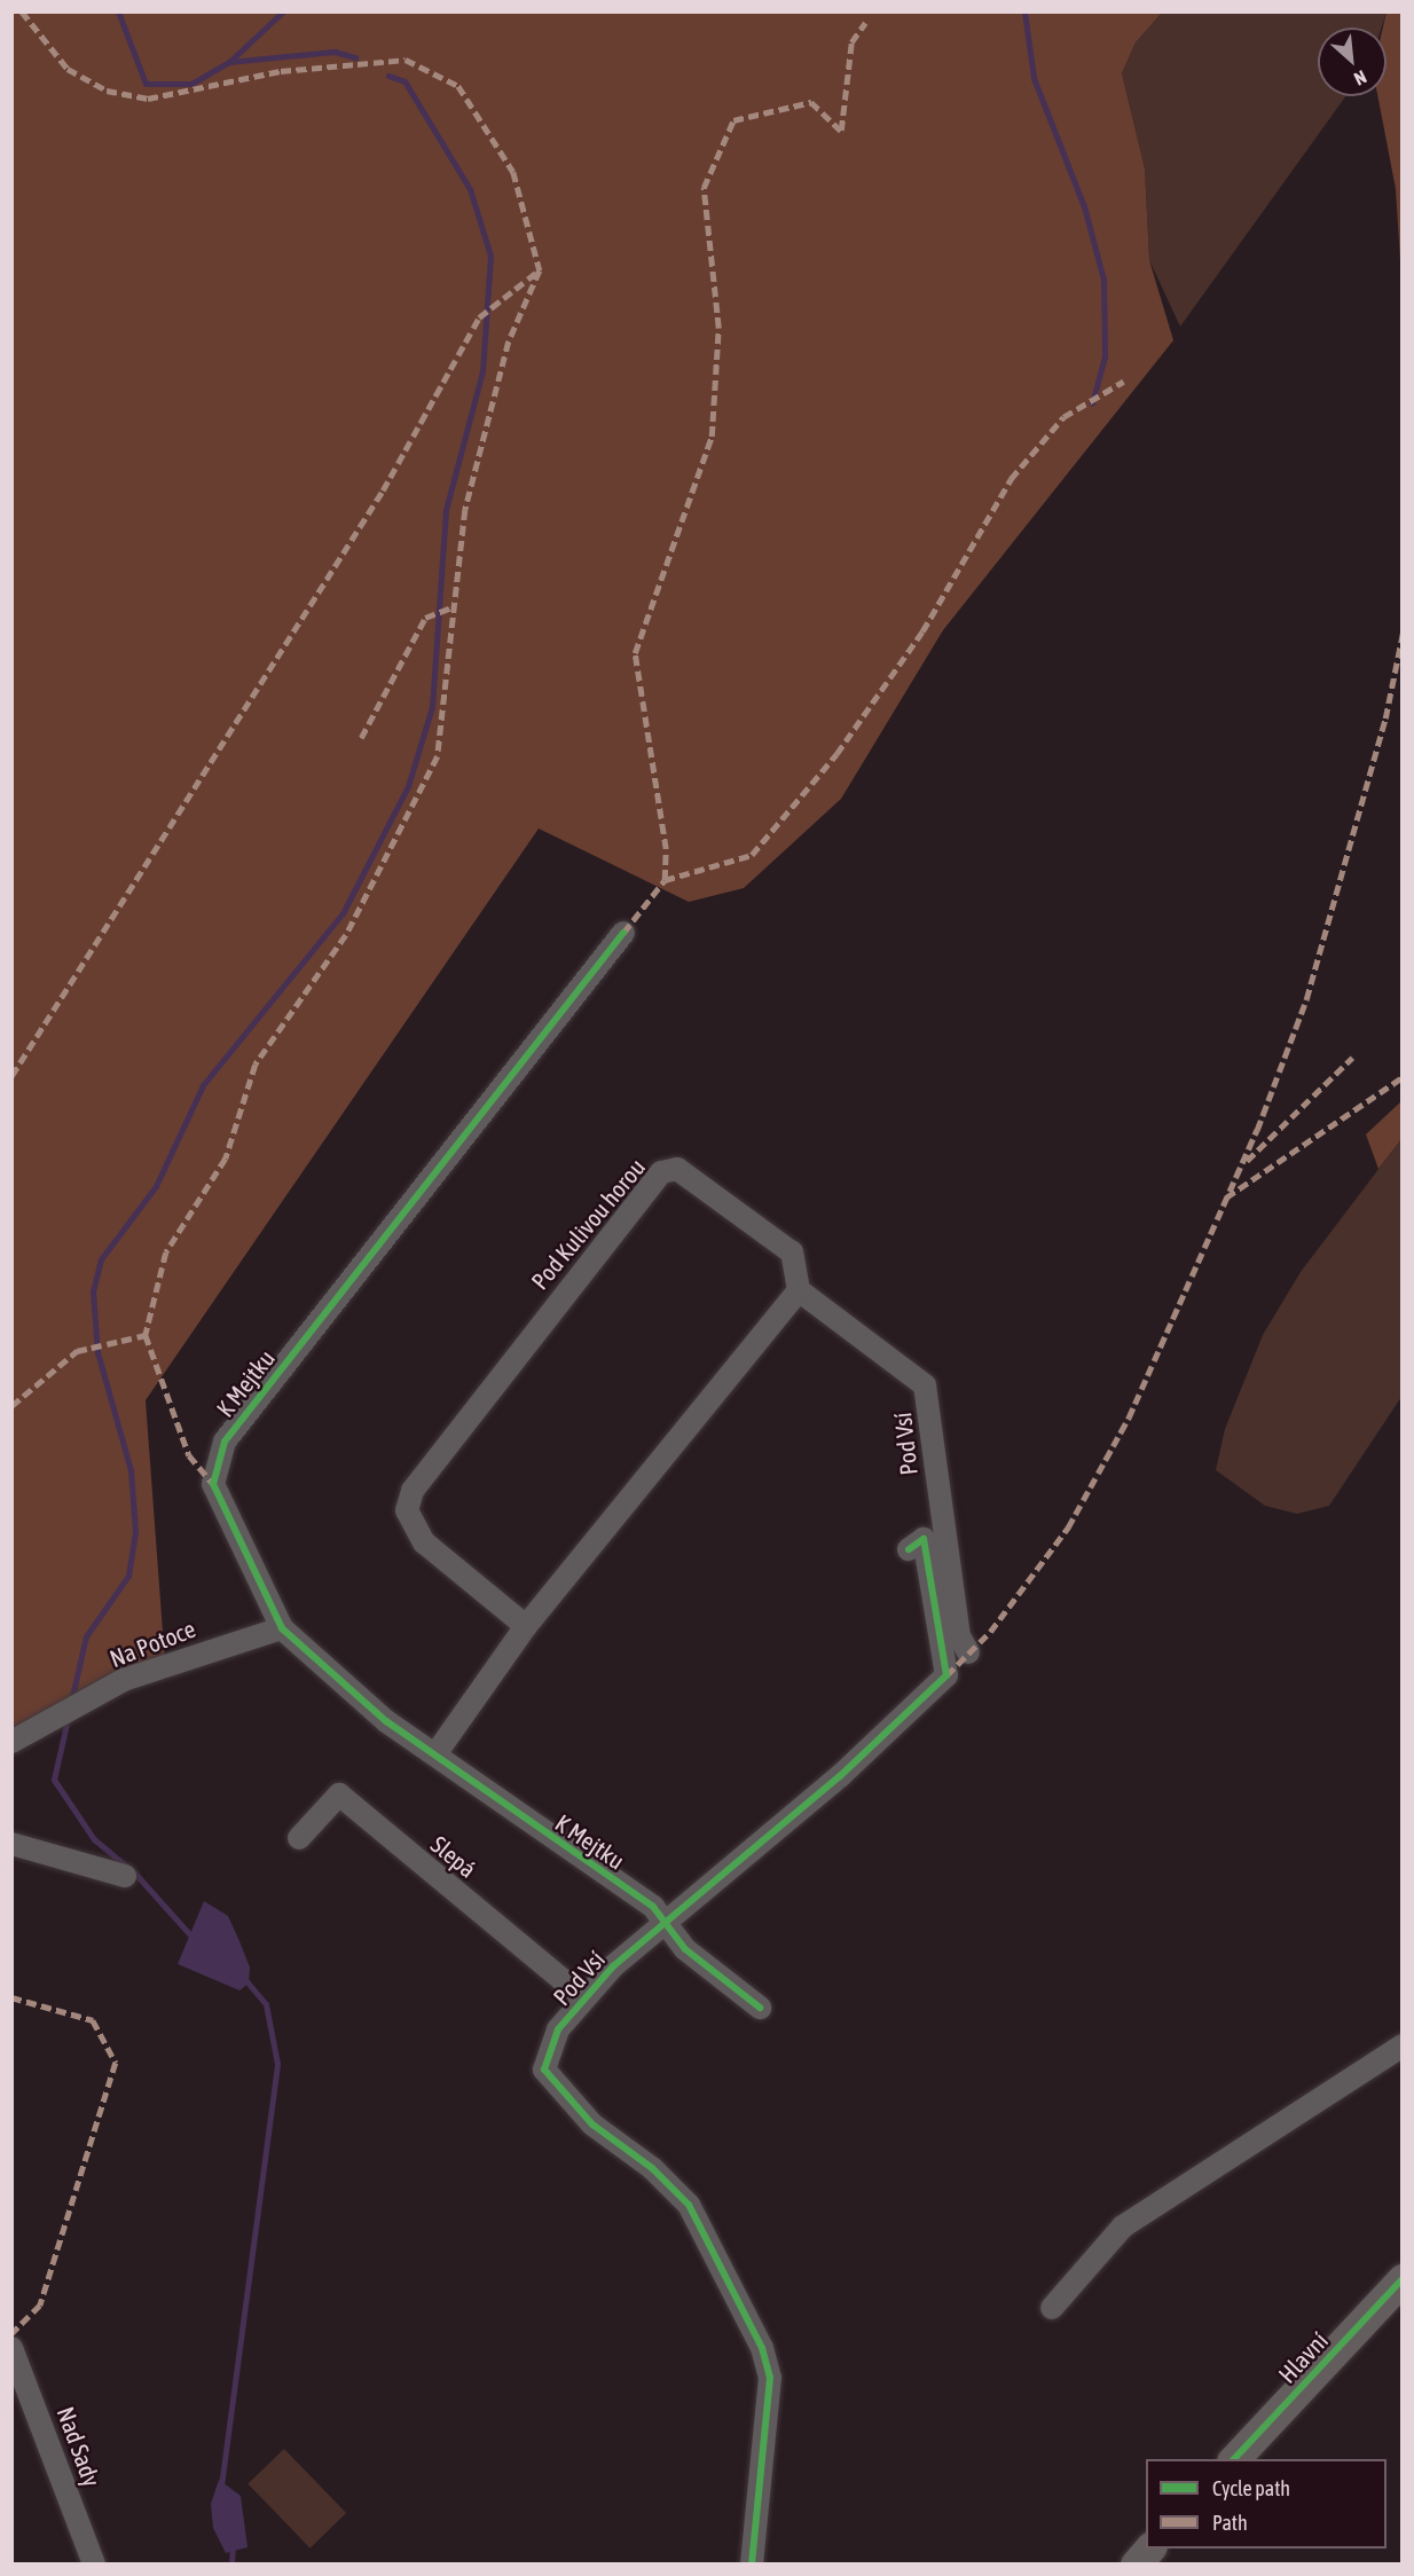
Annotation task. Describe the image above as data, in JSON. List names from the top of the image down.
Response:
{
  "streets": {
    "main road": ["Hlavní"],
    "street": [
      "Pod Kulivou horou",
      "K Mejtku",
      "Pod Vsí",
      "Na Potoce",
      "Slepá",
      "Nad Sady"
    ]
  },
  "crossings": [
    ["Pod Kulivou horou", "Pod Vsí"],
    ["K Mejtku", "Pod Vsí"],
    ["K Mejtku", "Na Potoce"],
    ["Pod Vsí", "Slepá"]
  ],
  "legend": ["Cycle path", "Path"],
  "north": "bottom right"
}
